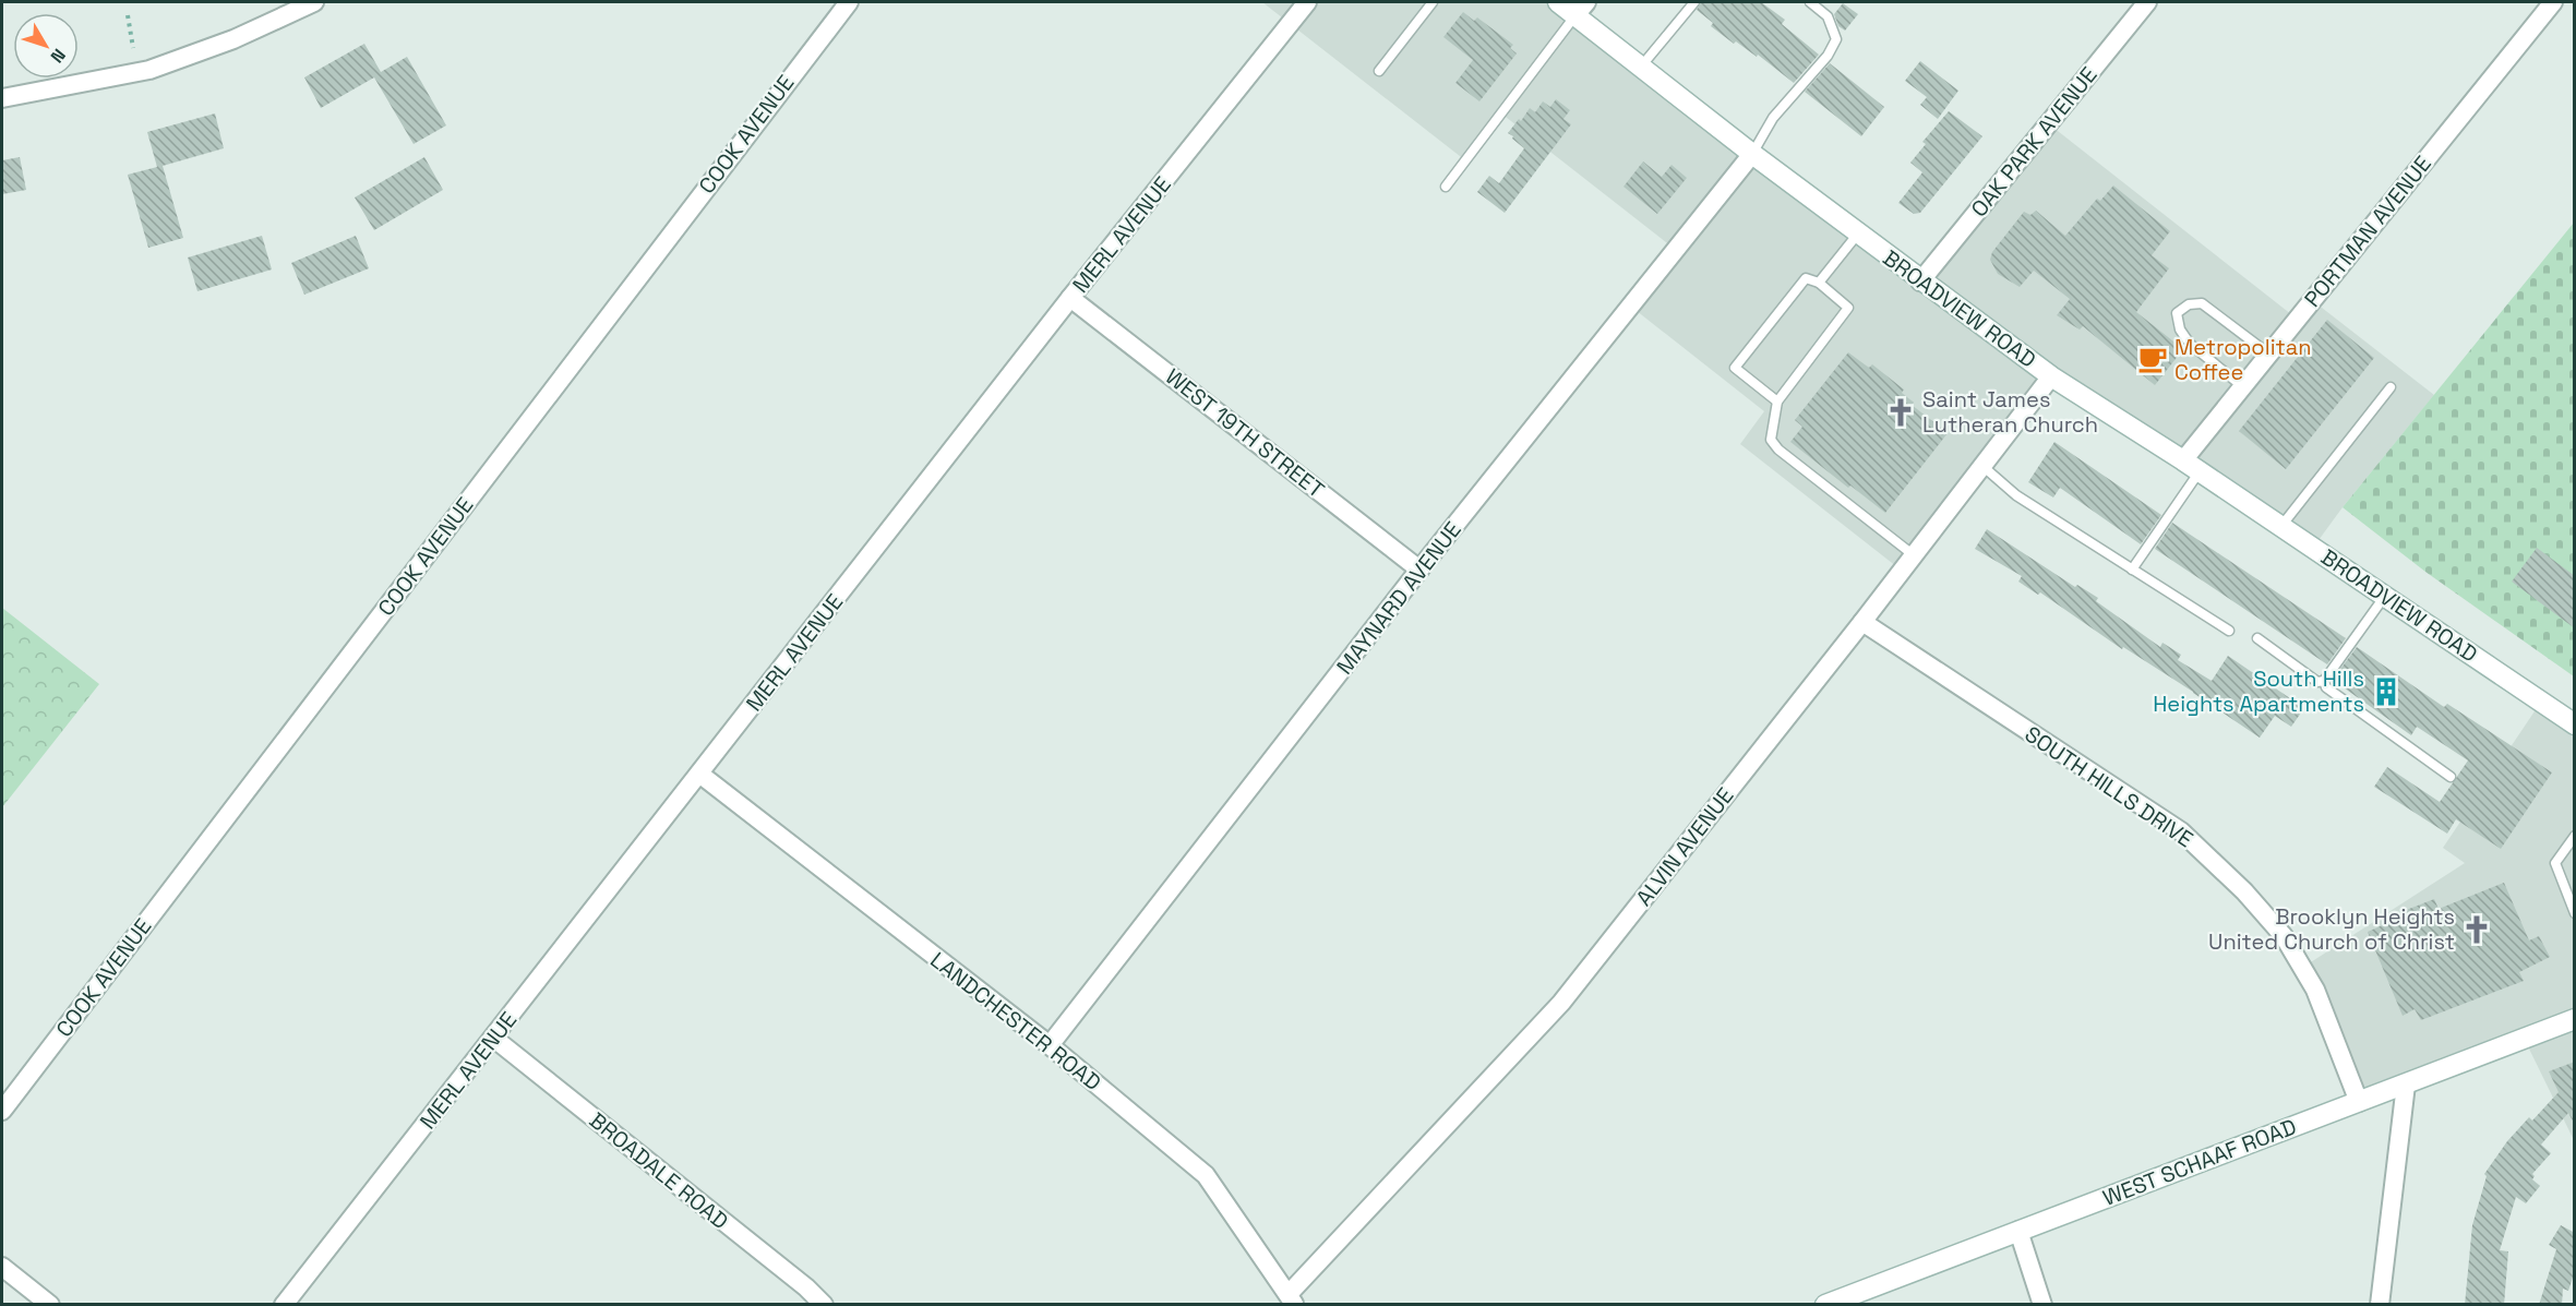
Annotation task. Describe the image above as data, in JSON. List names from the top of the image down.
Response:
{
  "streets": {
    "main road": ["BROADVIEW ROAD", "WEST SCHAAF ROAD"],
    "street": [
      "COOK AVENUE",
      "OAK PARK AVENUE",
      "PORTMAN AVENUE",
      "MERL AVENUE",
      "WEST 19TH STREET",
      "MAYNARD AVENUE",
      "SOUTH HILLS DRIVE",
      "ALVIN AVENUE",
      "LANDCHESTER ROAD",
      "BROADALE ROAD"
    ]
  },
  "crossings": [
    ["OAK PARK AVENUE", "BROADVIEW ROAD"],
    ["PORTMAN AVENUE", "BROADVIEW ROAD"],
    ["MERL AVENUE", "WEST 19TH STREET"],
    ["MERL AVENUE", "LANDCHESTER ROAD"],
    ["MERL AVENUE", "BROADALE ROAD"],
    ["BROADVIEW ROAD", "MAYNARD AVENUE"],
    ["BROADVIEW ROAD", "ALVIN AVENUE"],
    ["WEST 19TH STREET", "MAYNARD AVENUE"],
    ["MAYNARD AVENUE", "LANDCHESTER ROAD"],
    ["SOUTH HILLS DRIVE", "ALVIN AVENUE"],
    ["SOUTH HILLS DRIVE", "WEST SCHAAF ROAD"],
    ["ALVIN AVENUE", "LANDCHESTER ROAD"]
  ],
  "places": {
    "cafe": ["Metropolitan Coffee"],
    "church": ["Saint James Lutheran Church", "Brooklyn Heights United Church of Christ"],
    "building": ["South Hills Heights Apartments"]
  },
  "north": "bottom right"
}
